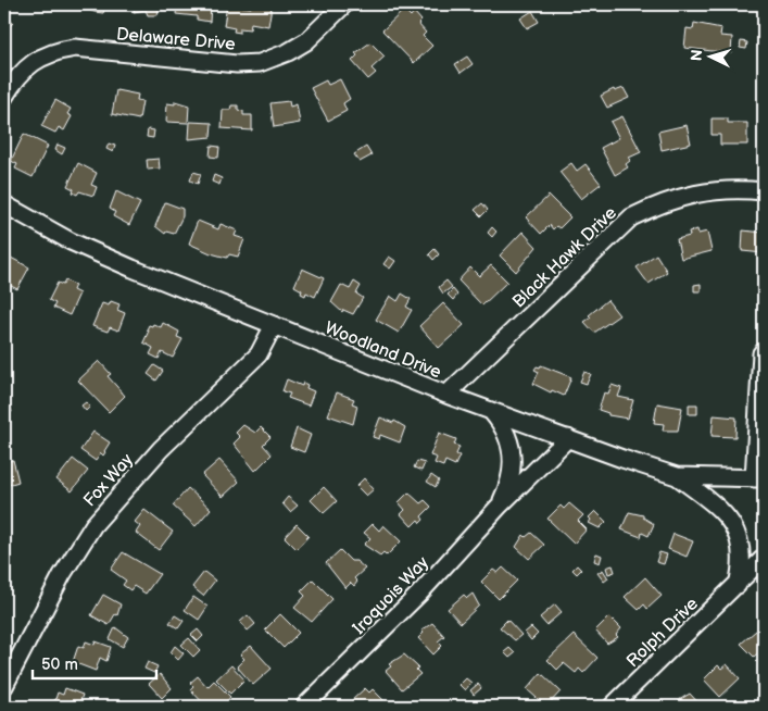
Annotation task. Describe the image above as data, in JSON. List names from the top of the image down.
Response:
{
  "streets": {
    "street": [
      "Delaware Drive",
      "Black Hawk Drive",
      "Woodland Drive",
      "Fox Way",
      "Iroquois Way",
      "Rolph Drive"
    ]
  },
  "crossings": [
    ["Black Hawk Drive", "Woodland Drive"],
    ["Woodland Drive", "Fox Way"],
    ["Woodland Drive", "Iroquois Way"]
  ],
  "scale_bar": "50 m",
  "north": "left"
}
